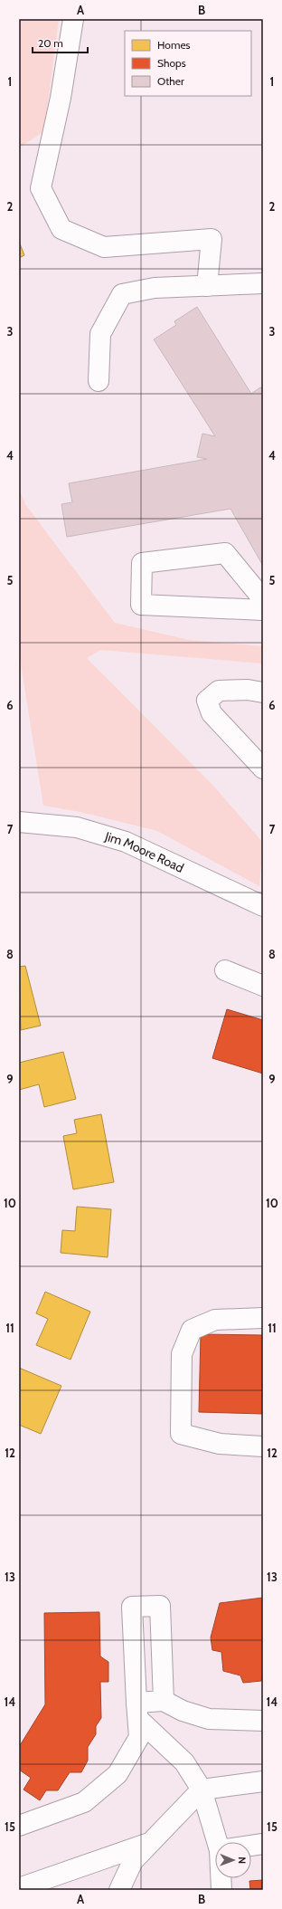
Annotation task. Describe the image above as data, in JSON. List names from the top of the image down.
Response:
{
  "streets": {
    "street": ["Jim Moore Road"]
  },
  "legend": ["Homes", "Shops", "Other"],
  "scale_bar": "20 m",
  "north": "right",
  "grid": {
    "columns": ["A", "B"],
    "rows": [
      "1",
      "2",
      "3",
      "4",
      "5",
      "6",
      "7",
      "8",
      "9",
      "10",
      "11",
      "12",
      "13",
      "14",
      "15"
    ]
  }
}
